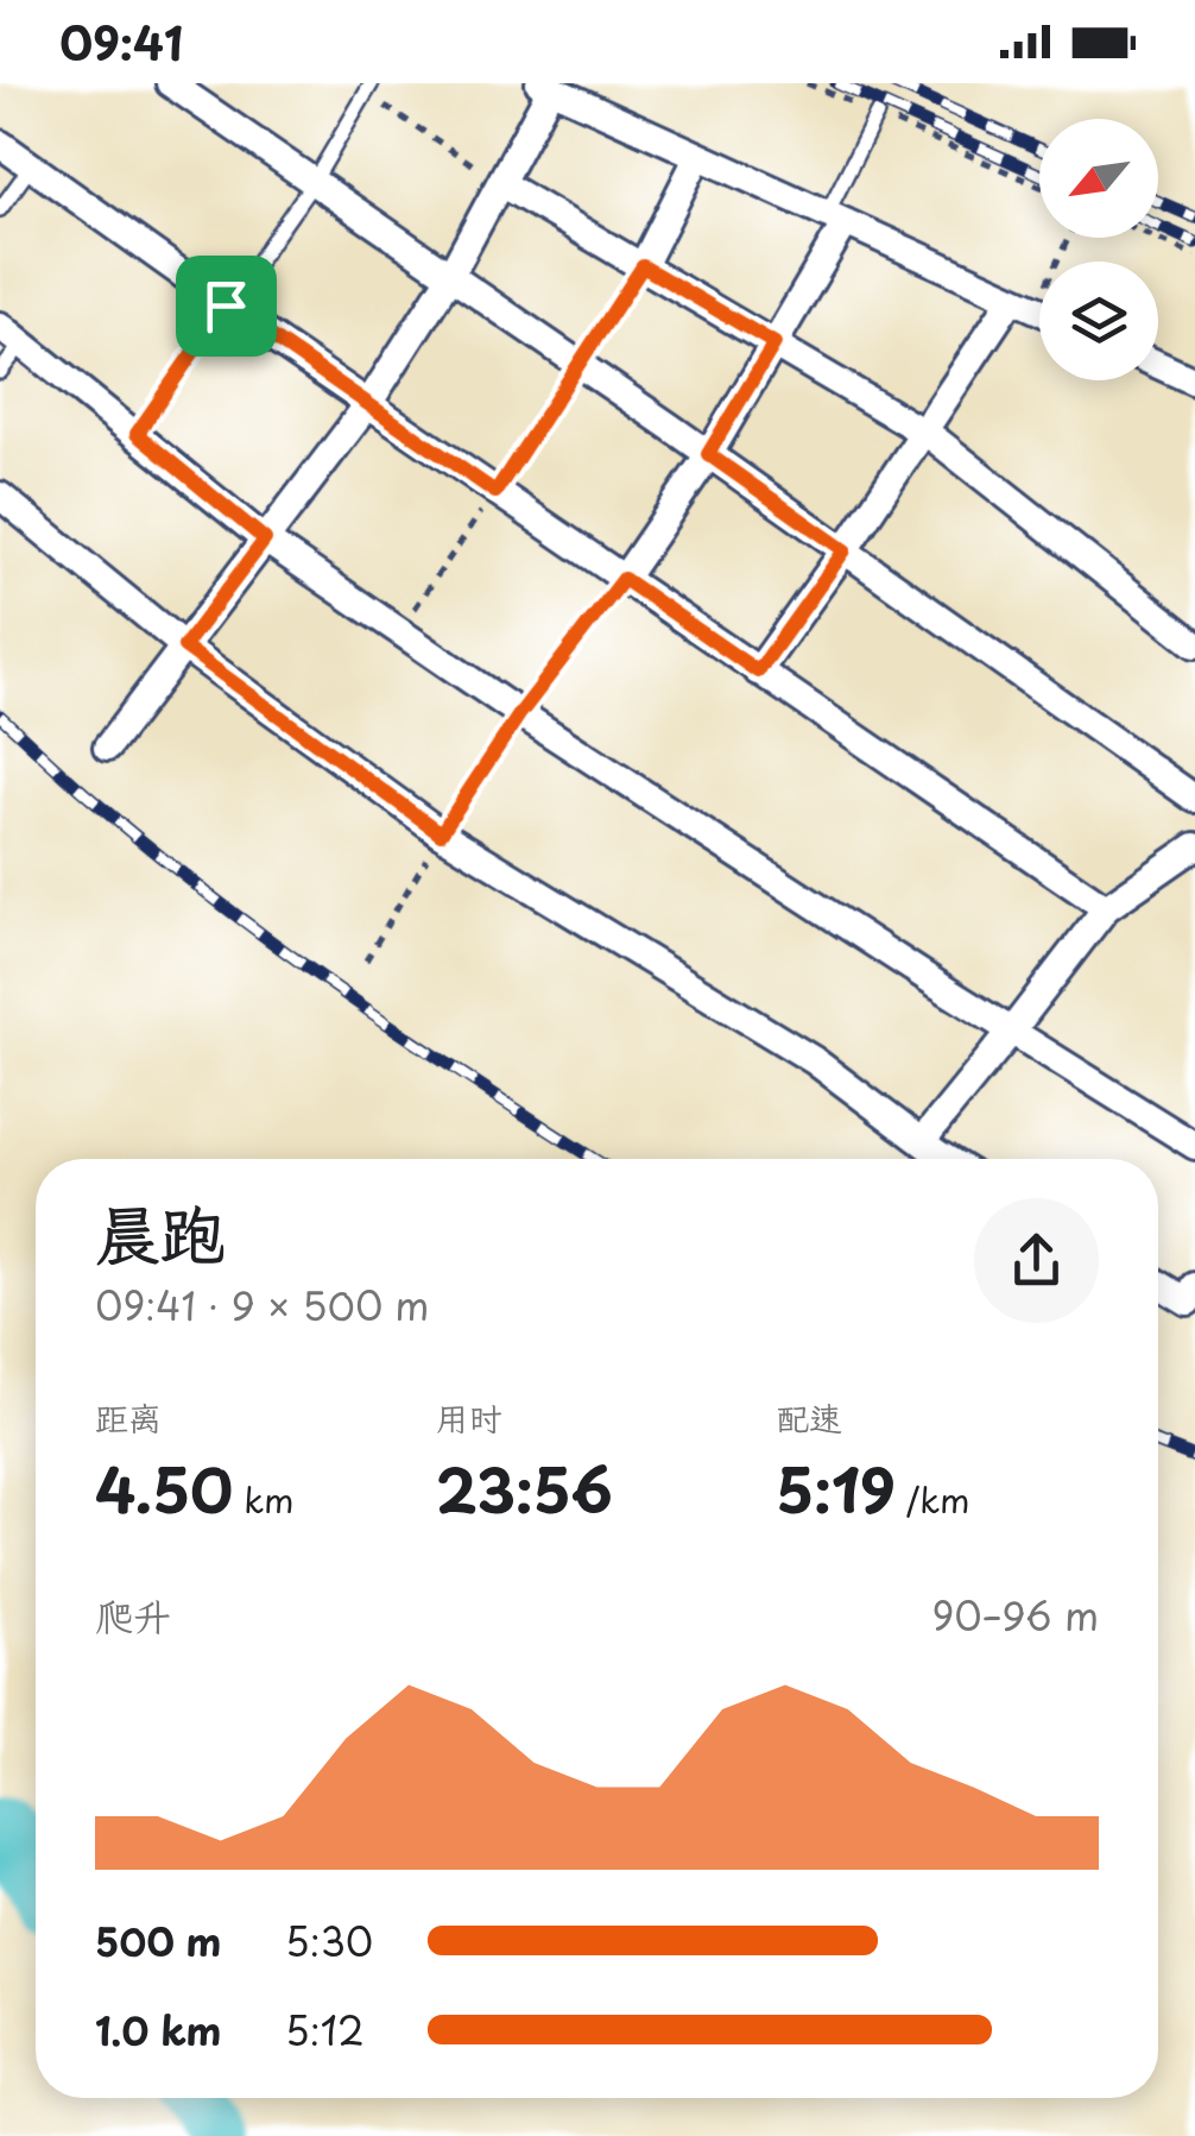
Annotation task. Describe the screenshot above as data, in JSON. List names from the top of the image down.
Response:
{
  "north": "bottom left",
  "page": {
    "status": "09:41",
    "heading": ["晨跑", "09:41 · 9 × 500 m"],
    "stats": [
      ["距离", "4.50 km"],
      ["用时", "23:56"],
      ["配速", "5:19 /km"]
    ],
    "chart": ["爬升", "90–96 m"],
    "list": [
      {
        "name": "500 m",
        "note": "5:30"
      },
      {
        "name": "1.0 km",
        "note": "5:12"
      }
    ]
  }
}
